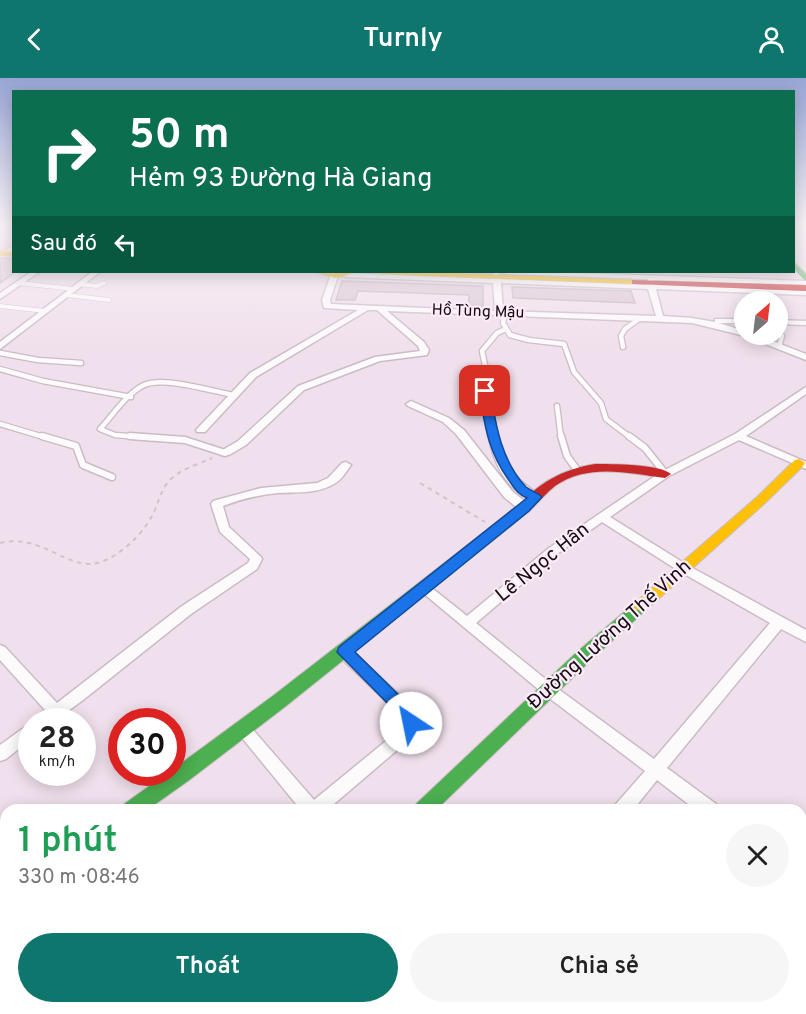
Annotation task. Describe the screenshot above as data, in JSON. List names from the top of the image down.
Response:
{
  "streets": {
    "street": ["Hồ Tùng Mậu", "Lê Ngọc Hân", "Đường Lương Thế Vinh"]
  },
  "crossings": [
    ["Lê Ngọc Hân", "Đường Lương Thế Vinh"]
  ],
  "north": "top right",
  "page": {
    "header": "Turnly",
    "turn": ["50 m", "Hẻm 93 Đường Hà Giang"],
    "then": "Sau đó",
    "speed": "28 km/h",
    "limit": "30",
    "heading": ["1 phút", "330 m · 08:46"],
    "buttons": ["Thoát", "Chia sẻ"]
  }
}
